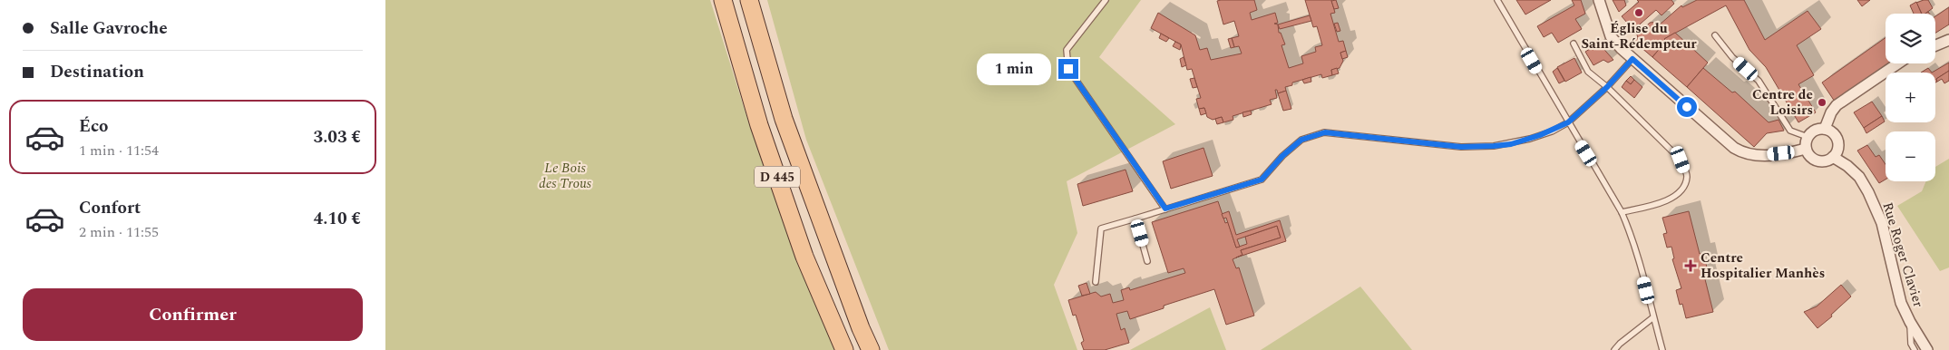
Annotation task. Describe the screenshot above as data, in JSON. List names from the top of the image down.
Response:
{
  "streets": {
    "main road": ["D 445"],
    "street": ["Rue Roger Clavier"]
  },
  "parks": ["Le Bois des Trous"],
  "places": {
    "other": ["Église du Saint-Rédempteur", "Centre de Loisirs"],
    "health": ["Centre Hospitalier Manhès"]
  },
  "page": {
    "banner": ["Salle Gavroche", "Destination"],
    "map_buttons": ["+", "−"],
    "bubble": "1 min",
    "list": [
      {
        "name": "Éco",
        "note": "1 min · 11:54",
        "value": "3.03 €"
      },
      {
        "name": "Confort",
        "note": "2 min · 11:55",
        "value": "4.10 €"
      }
    ],
    "buttons": "Confirmer"
  }
}
